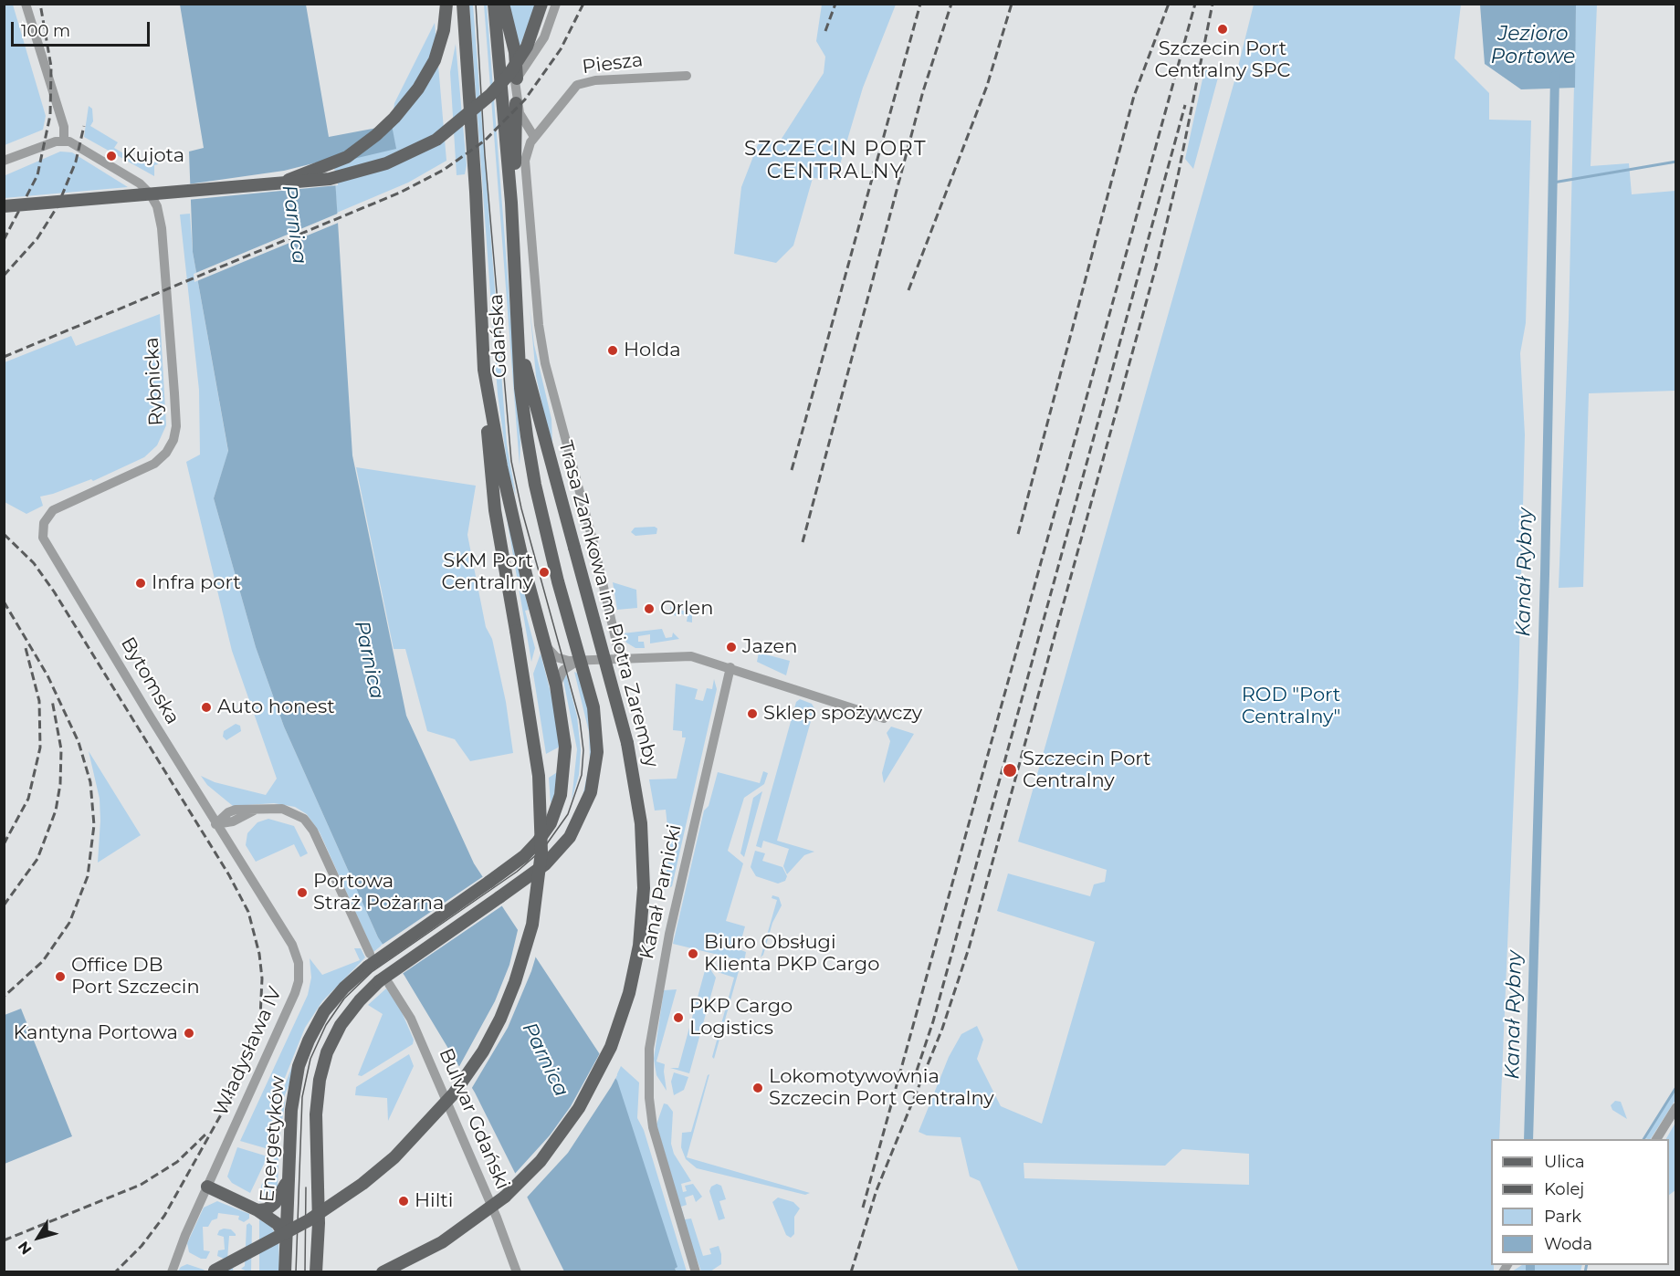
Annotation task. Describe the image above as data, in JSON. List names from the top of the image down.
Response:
{
  "streets": {
    "main road": ["Gdańska", "Trasa Zamkowa im. Piotra Zaremby", "Energetyków"],
    "street": [
      "Piesza",
      "Rybnicka",
      "Bytomska",
      "Kanał Parnicki",
      "Władysława IV",
      "Bulwar Gdański"
    ]
  },
  "crossings": [
    ["Piesza", "Gdańska"],
    ["Gdańska", "Trasa Zamkowa im. Piotra Zaremby"],
    ["Gdańska", "Energetyków"],
    ["Rybnicka", "Bytomska"],
    ["Bytomska", "Władysława IV"],
    ["Bulwar Gdański", "Energetyków"]
  ],
  "districts": ["SZCZECIN PORT CENTRALNY"],
  "water": ["Jezioro Portowe", "Parnica", "Kanał Rybny"],
  "parks": ["ROD \"Port Centralny\""],
  "places": [
    "Szczecin Port Centralny SPC",
    "Kujota",
    "Holda",
    "SKM Port Centralny",
    "Infra port",
    "Orlen",
    "Jazen",
    "Auto honest",
    "Sklep spożywczy",
    "Szczecin Port Centralny",
    "Portowa Straż Pożarna",
    "Biuro Obsługi Klienta PKP Cargo",
    "Office DB Port Szczecin",
    "PKP Cargo Logistics",
    "Kantyna Portowa",
    "Lokomotywownia Szczecin Port Centralny",
    "Hilti"
  ],
  "legend": [
    "Ulica",
    "Kolej",
    "Park",
    "Woda"
  ],
  "scale_bar": "100 m",
  "north": "bottom left"
}
